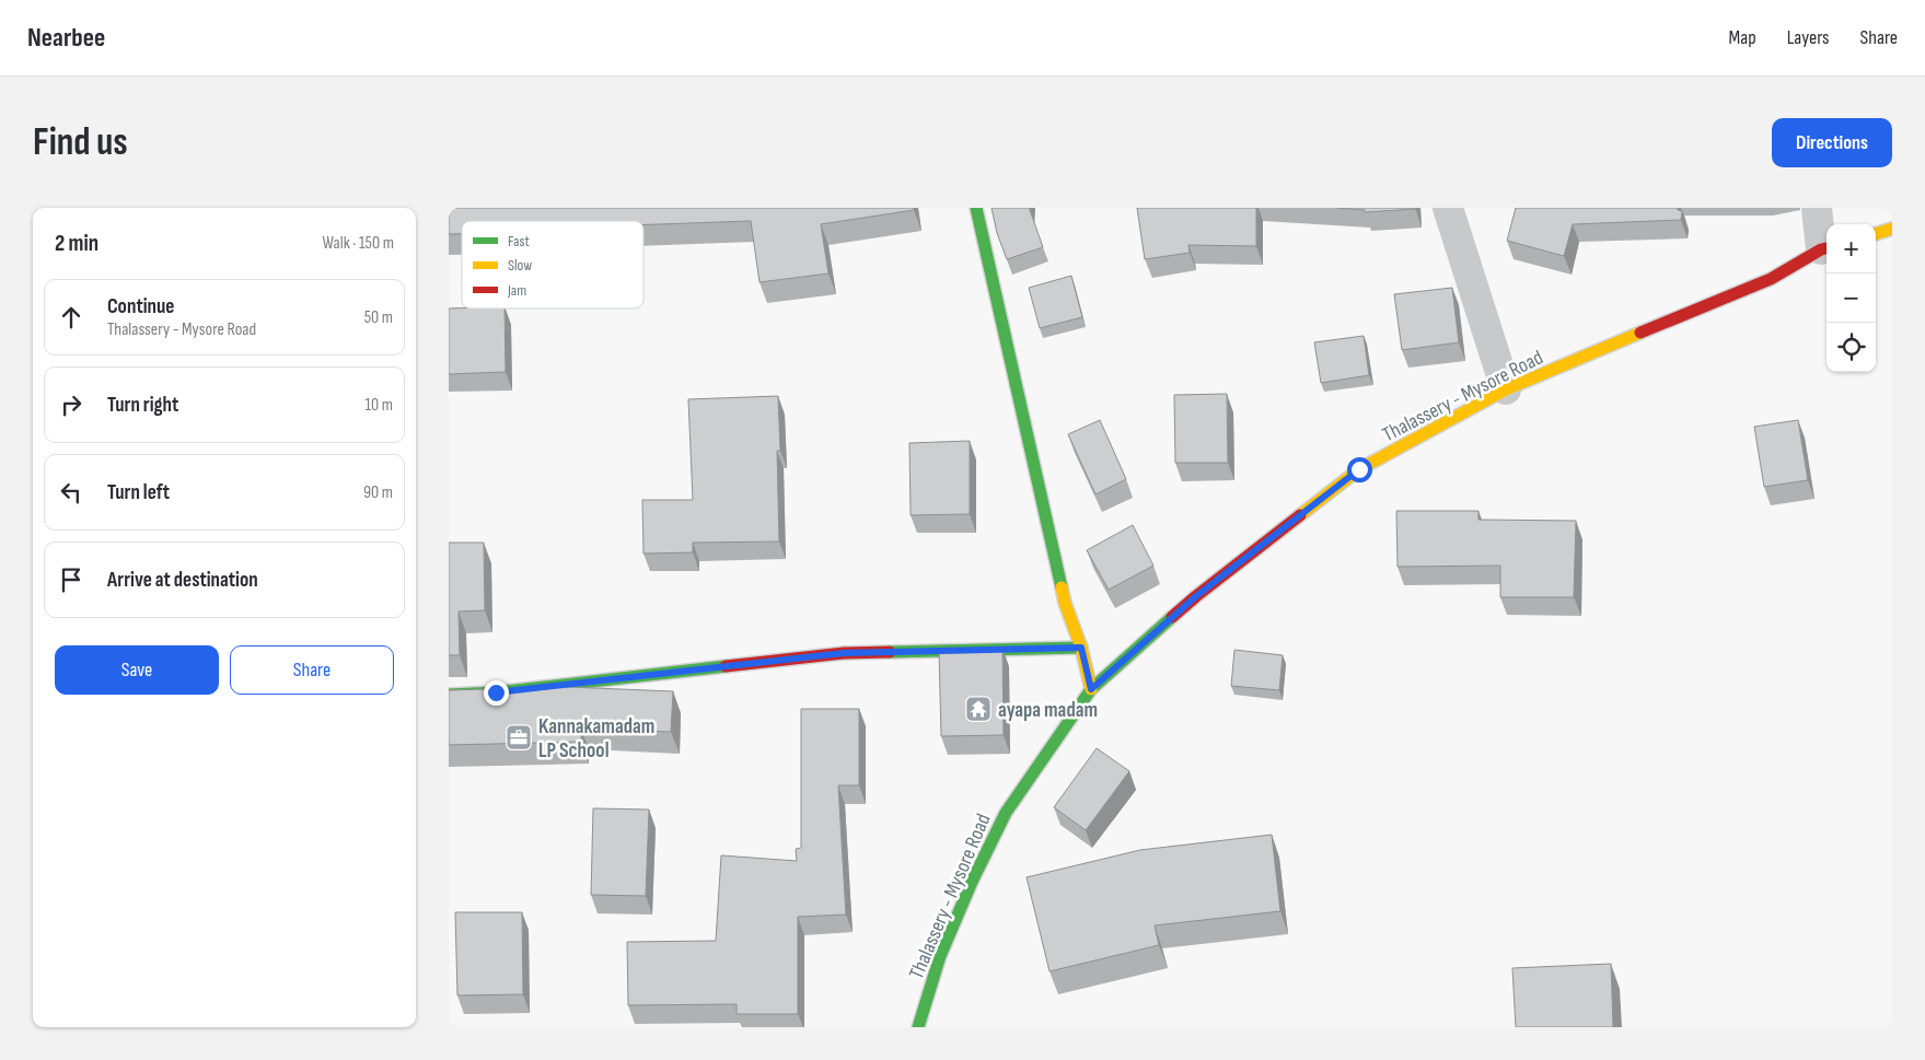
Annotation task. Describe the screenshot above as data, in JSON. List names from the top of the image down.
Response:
{
  "streets": {
    "main road": ["Thalassery - Mysore Road"]
  },
  "places": {
    "temple": ["ayapa madam"],
    "office": ["Kannakamadam LP School"]
  },
  "legend": ["Fast", "Slow", "Jam"],
  "page": {
    "header": "Nearbee",
    "nav": ["Map", "Layers", "Share"],
    "buttons": [
      "Directions",
      ["Save", "Share"]
    ],
    "title": "Find us",
    "heading": ["2 min", "Walk · 150 m"],
    "map_buttons": ["+", "−"],
    "list": [
      ["Continue", "Thalassery - Mysore Road", "50 m"],
      ["Turn right", "10 m"],
      ["Turn left", "90 m"],
      "Arrive at destination"
    ]
  }
}
